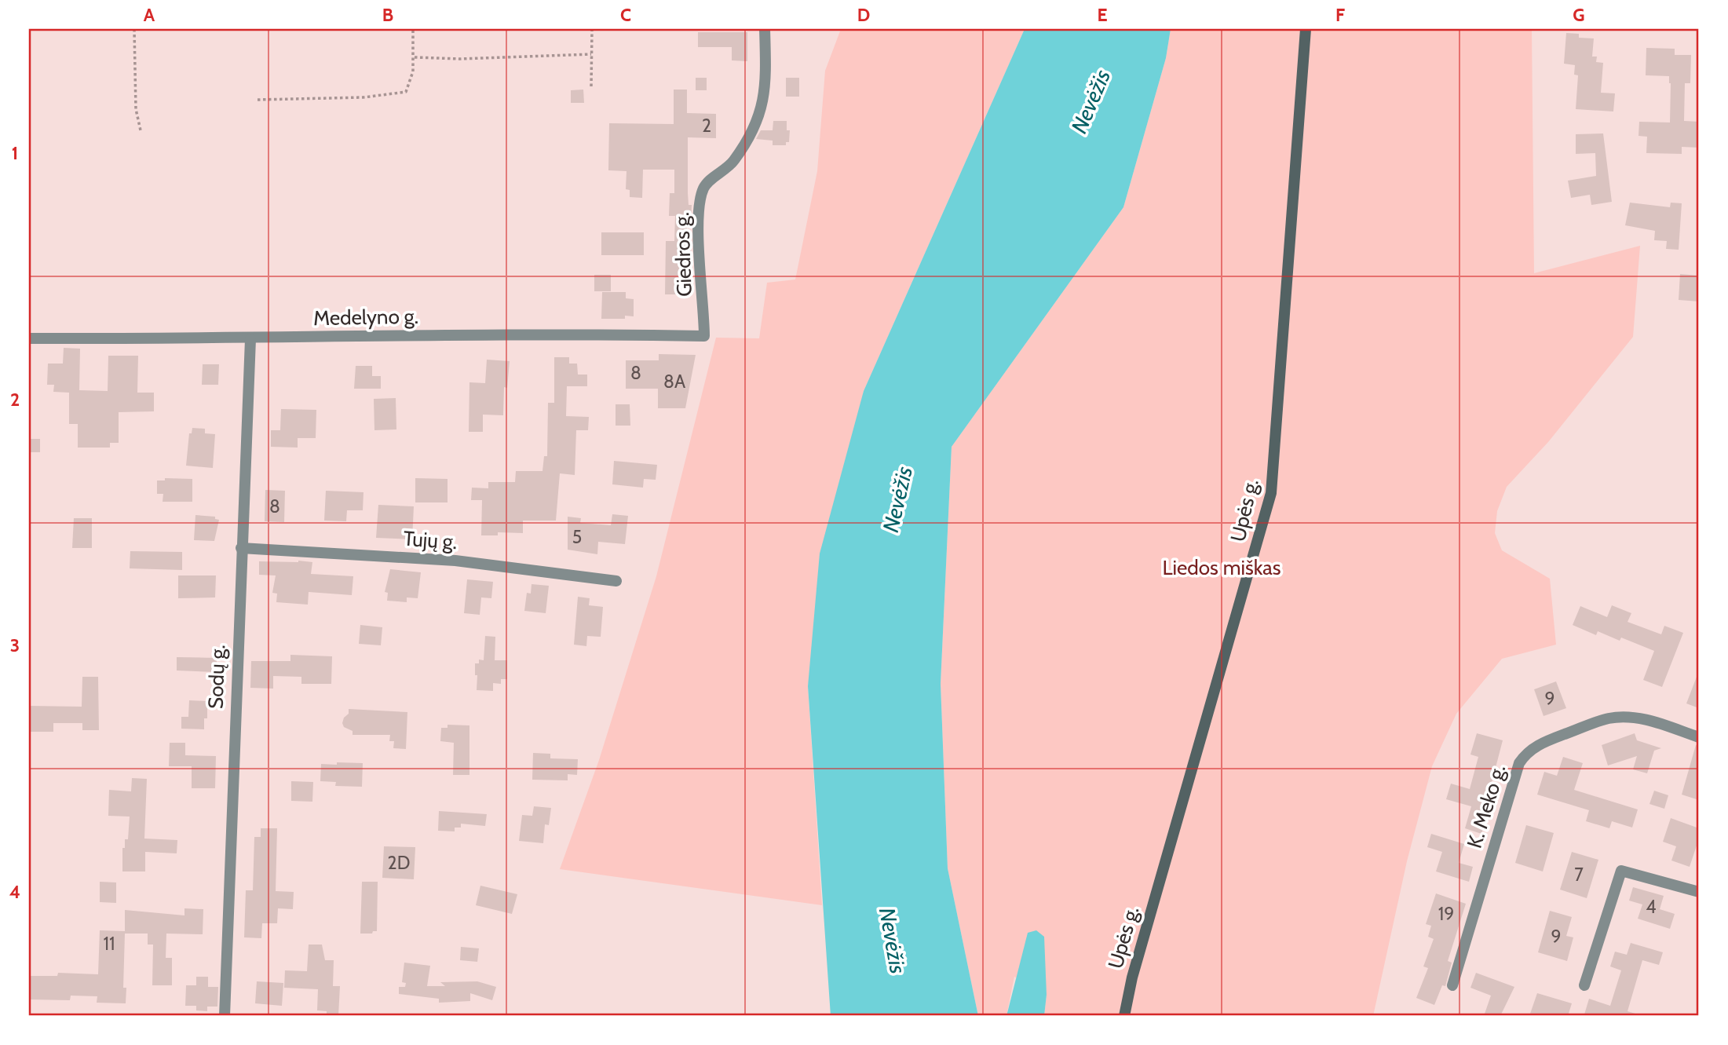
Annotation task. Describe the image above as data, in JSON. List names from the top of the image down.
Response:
{
  "streets": {
    "main road": ["Upės g."],
    "street": [
      "Giedros g.",
      "Medelyno g.",
      "Tujų g.",
      "Sodų g.",
      "K. Meko g."
    ]
  },
  "crossings": [
    ["Giedros g.", "Medelyno g."],
    ["Medelyno g.", "Sodų g."],
    ["Tujų g.", "Sodų g."]
  ],
  "water": ["Nevėžis"],
  "parks": ["Liedos miškas"],
  "house_numbers": [
    "2",
    "8",
    "8A",
    "8",
    "5",
    "9",
    "2D",
    "7",
    "4",
    "19",
    "9",
    "11"
  ],
  "grid": {
    "columns": [
      "A",
      "B",
      "C",
      "D",
      "E",
      "F",
      "G"
    ],
    "rows": [
      "1",
      "2",
      "3",
      "4"
    ]
  }
}
